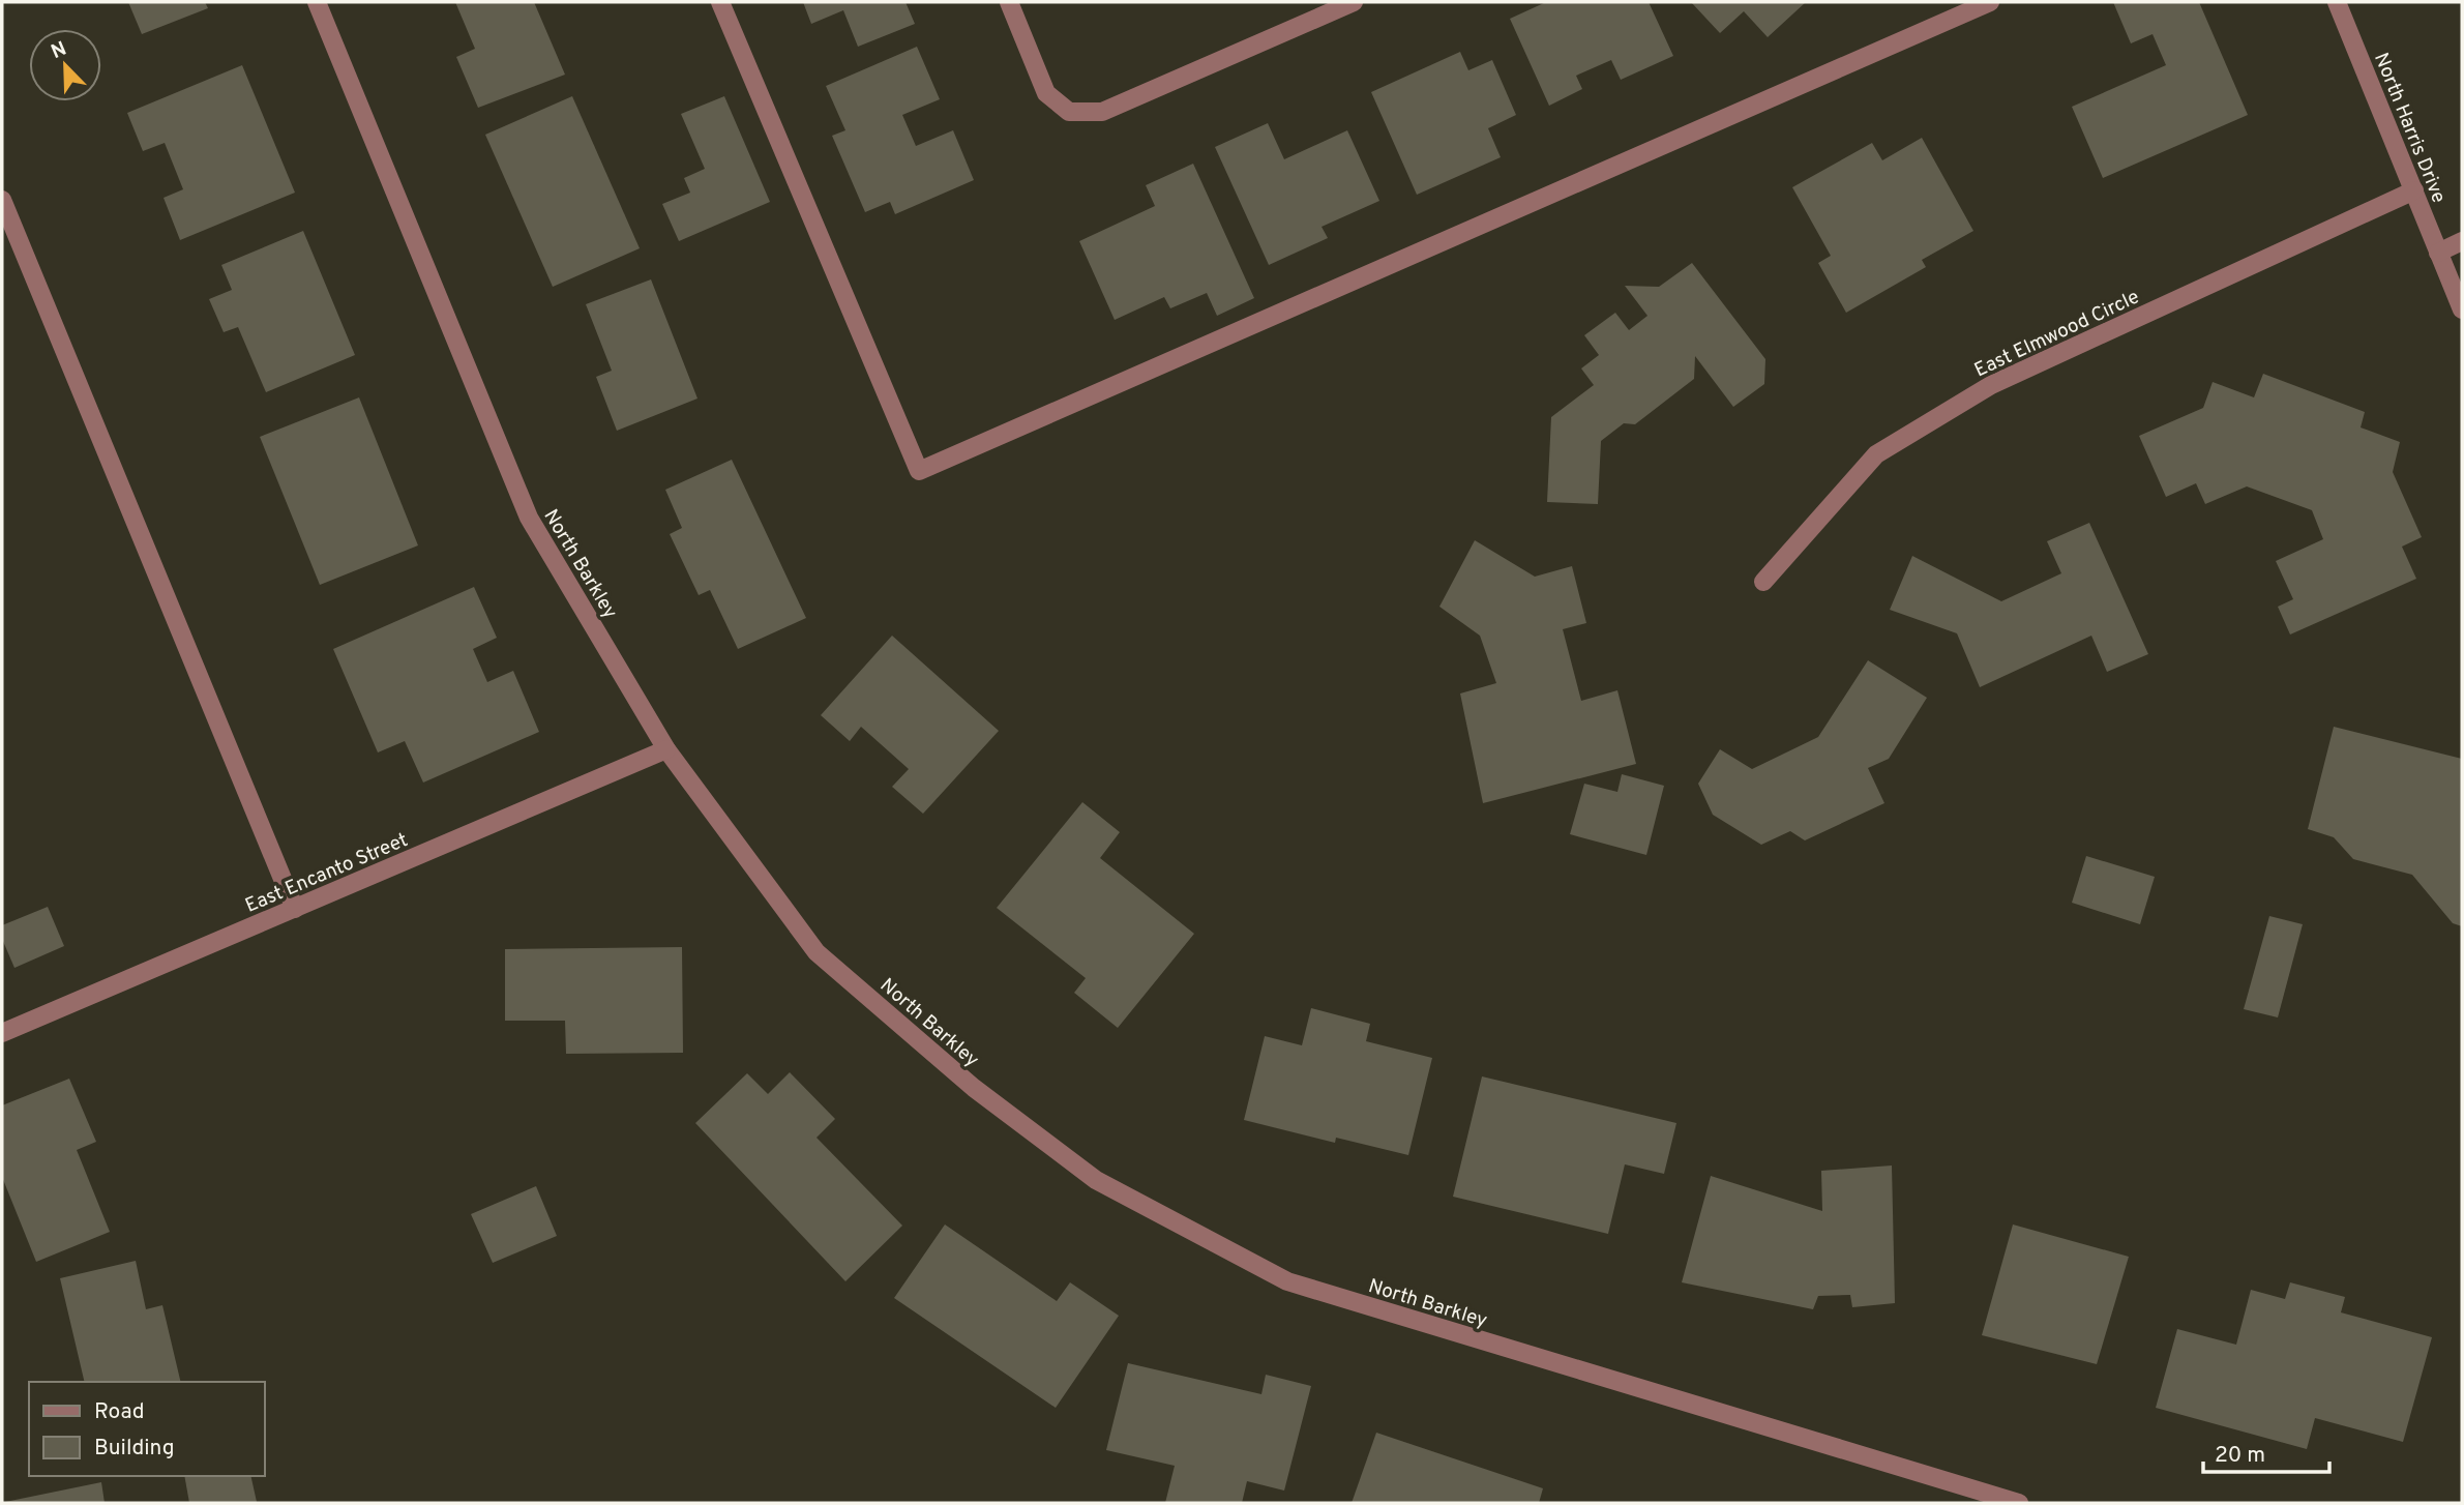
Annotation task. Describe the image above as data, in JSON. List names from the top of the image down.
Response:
{
  "streets": {
    "street": [
      "North Harris Drive",
      "East Elmwood Circle",
      "North Barkley",
      "East Encanto Street"
    ]
  },
  "crossings": [
    ["North Harris Drive", "East Elmwood Circle"],
    ["North Barkley", "East Encanto Street"]
  ],
  "legend": ["Road", "Building"],
  "scale_bar": "20 m",
  "north": "top left"
}
